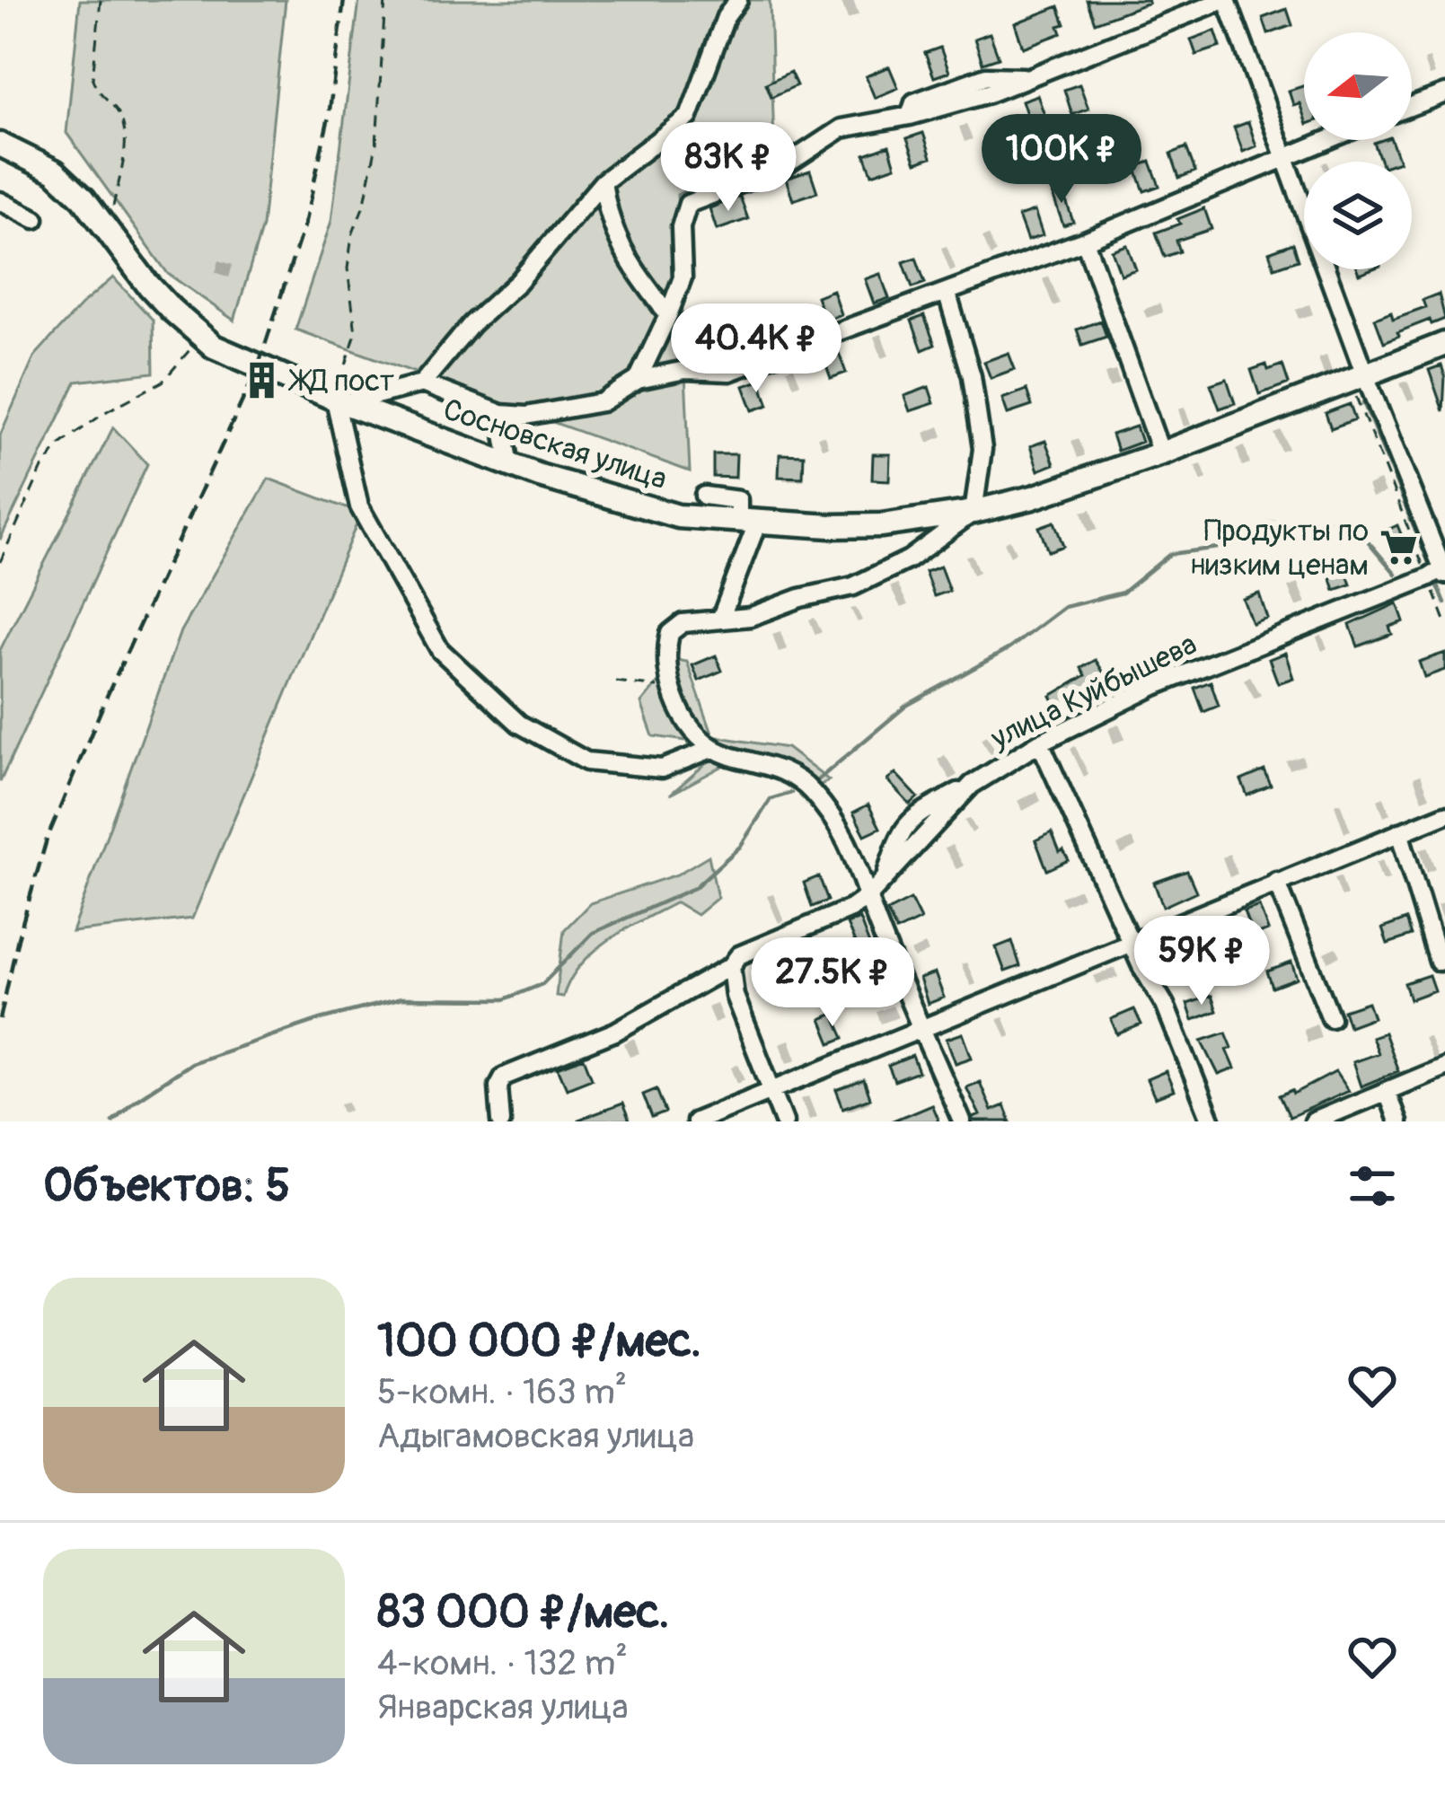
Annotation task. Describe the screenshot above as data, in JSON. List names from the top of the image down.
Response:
{
  "streets": {
    "main road": ["Сосновская улица"],
    "street": ["улица Куйбышева"]
  },
  "places": {
    "building": ["ЖД пост"],
    "supermarket": ["Продукты по низким ценам"]
  },
  "north": "left",
  "page": {
    "price": [
      "100K ₽",
      "83K ₽",
      "40.4K ₽",
      "59K ₽",
      "27.5K ₽"
    ],
    "heading": "Объектов: 5",
    "list": [
      {
        "name": "100 000 ₽/мес.",
        "note": "5-комн. · 163 m² · Адыгамовская улица"
      },
      {
        "name": "83 000 ₽/мес.",
        "note": "4-комн. · 132 m² · Январская улица"
      }
    ]
  }
}
